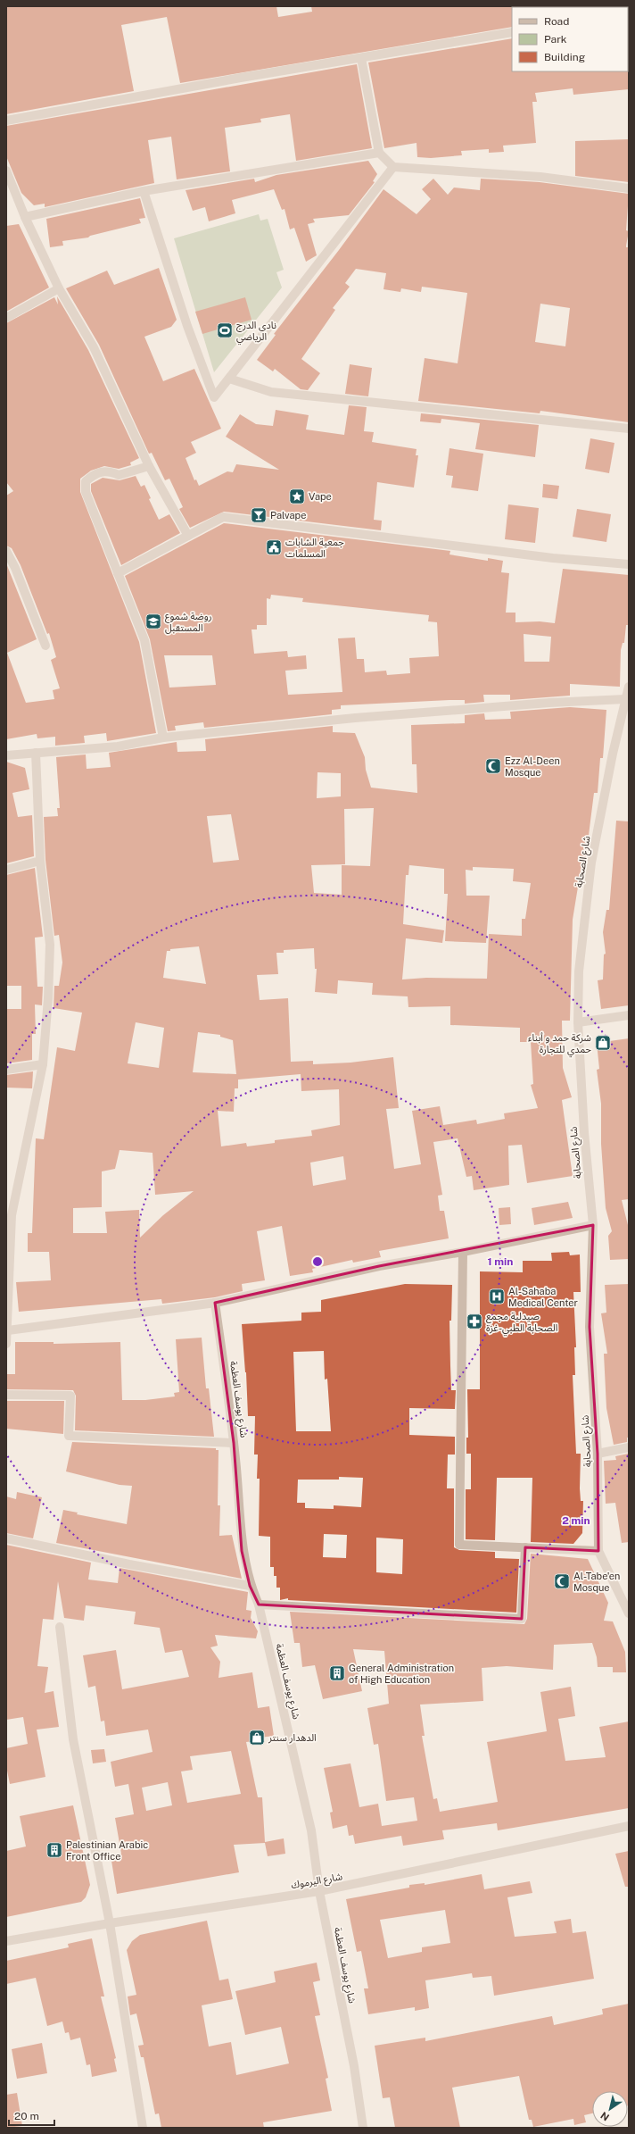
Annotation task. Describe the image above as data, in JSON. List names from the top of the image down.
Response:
{
  "streets": {
    "street": ["شارع الصحابة", "شارع يوسف العظمة", "شارع اليرموك"]
  },
  "crossings": [
    ["شارع يوسف العظمة", "شارع اليرموك"]
  ],
  "places": {
    "sports": ["نادي الدرج الرياضي"],
    "place": ["Vape"],
    "bar": ["Palvape"],
    "public building": ["جمعية الشابات المسلمات"],
    "school or university": ["روضة شموع المستقبل"],
    "mosque": ["Ezz Al-Deen Mosque", "Al-Tabe'en Mosque"],
    "shop": ["شركة حمد و أبناء حمدي للتجارة", "الدهدار سنتر"],
    "hospital": ["Al-Sahaba Medical Center"],
    "pharmacy": ["صيدلية مجمع الصحابة الطبي-غزة"],
    "building": ["General Administration of High Education", "Palestinian Arabic Front Office"]
  },
  "legend": ["Road", "Park", "Building"],
  "scale_bar": "20 m",
  "north": "bottom left",
  "rings": ["1 min", "2 min"]
}
